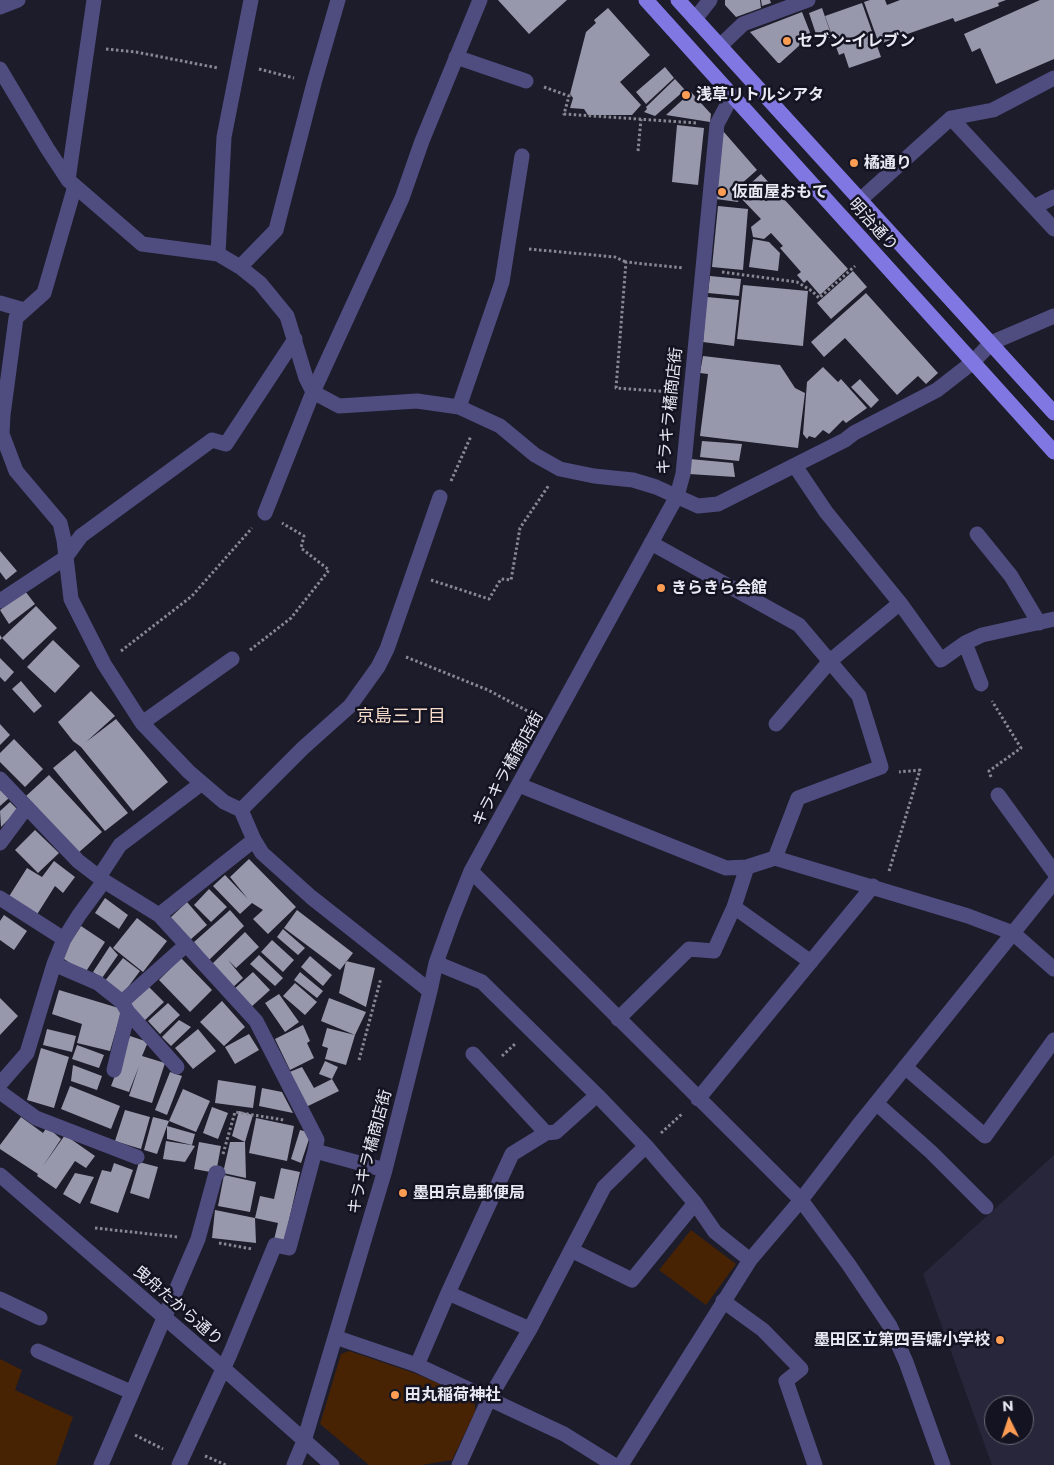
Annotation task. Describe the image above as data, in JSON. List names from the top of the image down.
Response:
{
  "streets": {
    "main road": ["明治通り"],
    "street": ["キラキラ橘商店街", "曳舟たから通り"]
  },
  "crossings": [
    ["明治通り", "キラキラ橘商店街"],
    ["キラキラ橘商店街", "曳舟たから通り"]
  ],
  "districts": ["京島三丁目"],
  "places": [
    "セブン-イレブン",
    "浅草リトルシアタ",
    "橘通り",
    "仮面屋おもて",
    "きらきら会館",
    "墨田京島郵便局",
    "墨田区立第四吾嬬小学校",
    "田丸稲荷神社"
  ],
  "north": "top"
}
